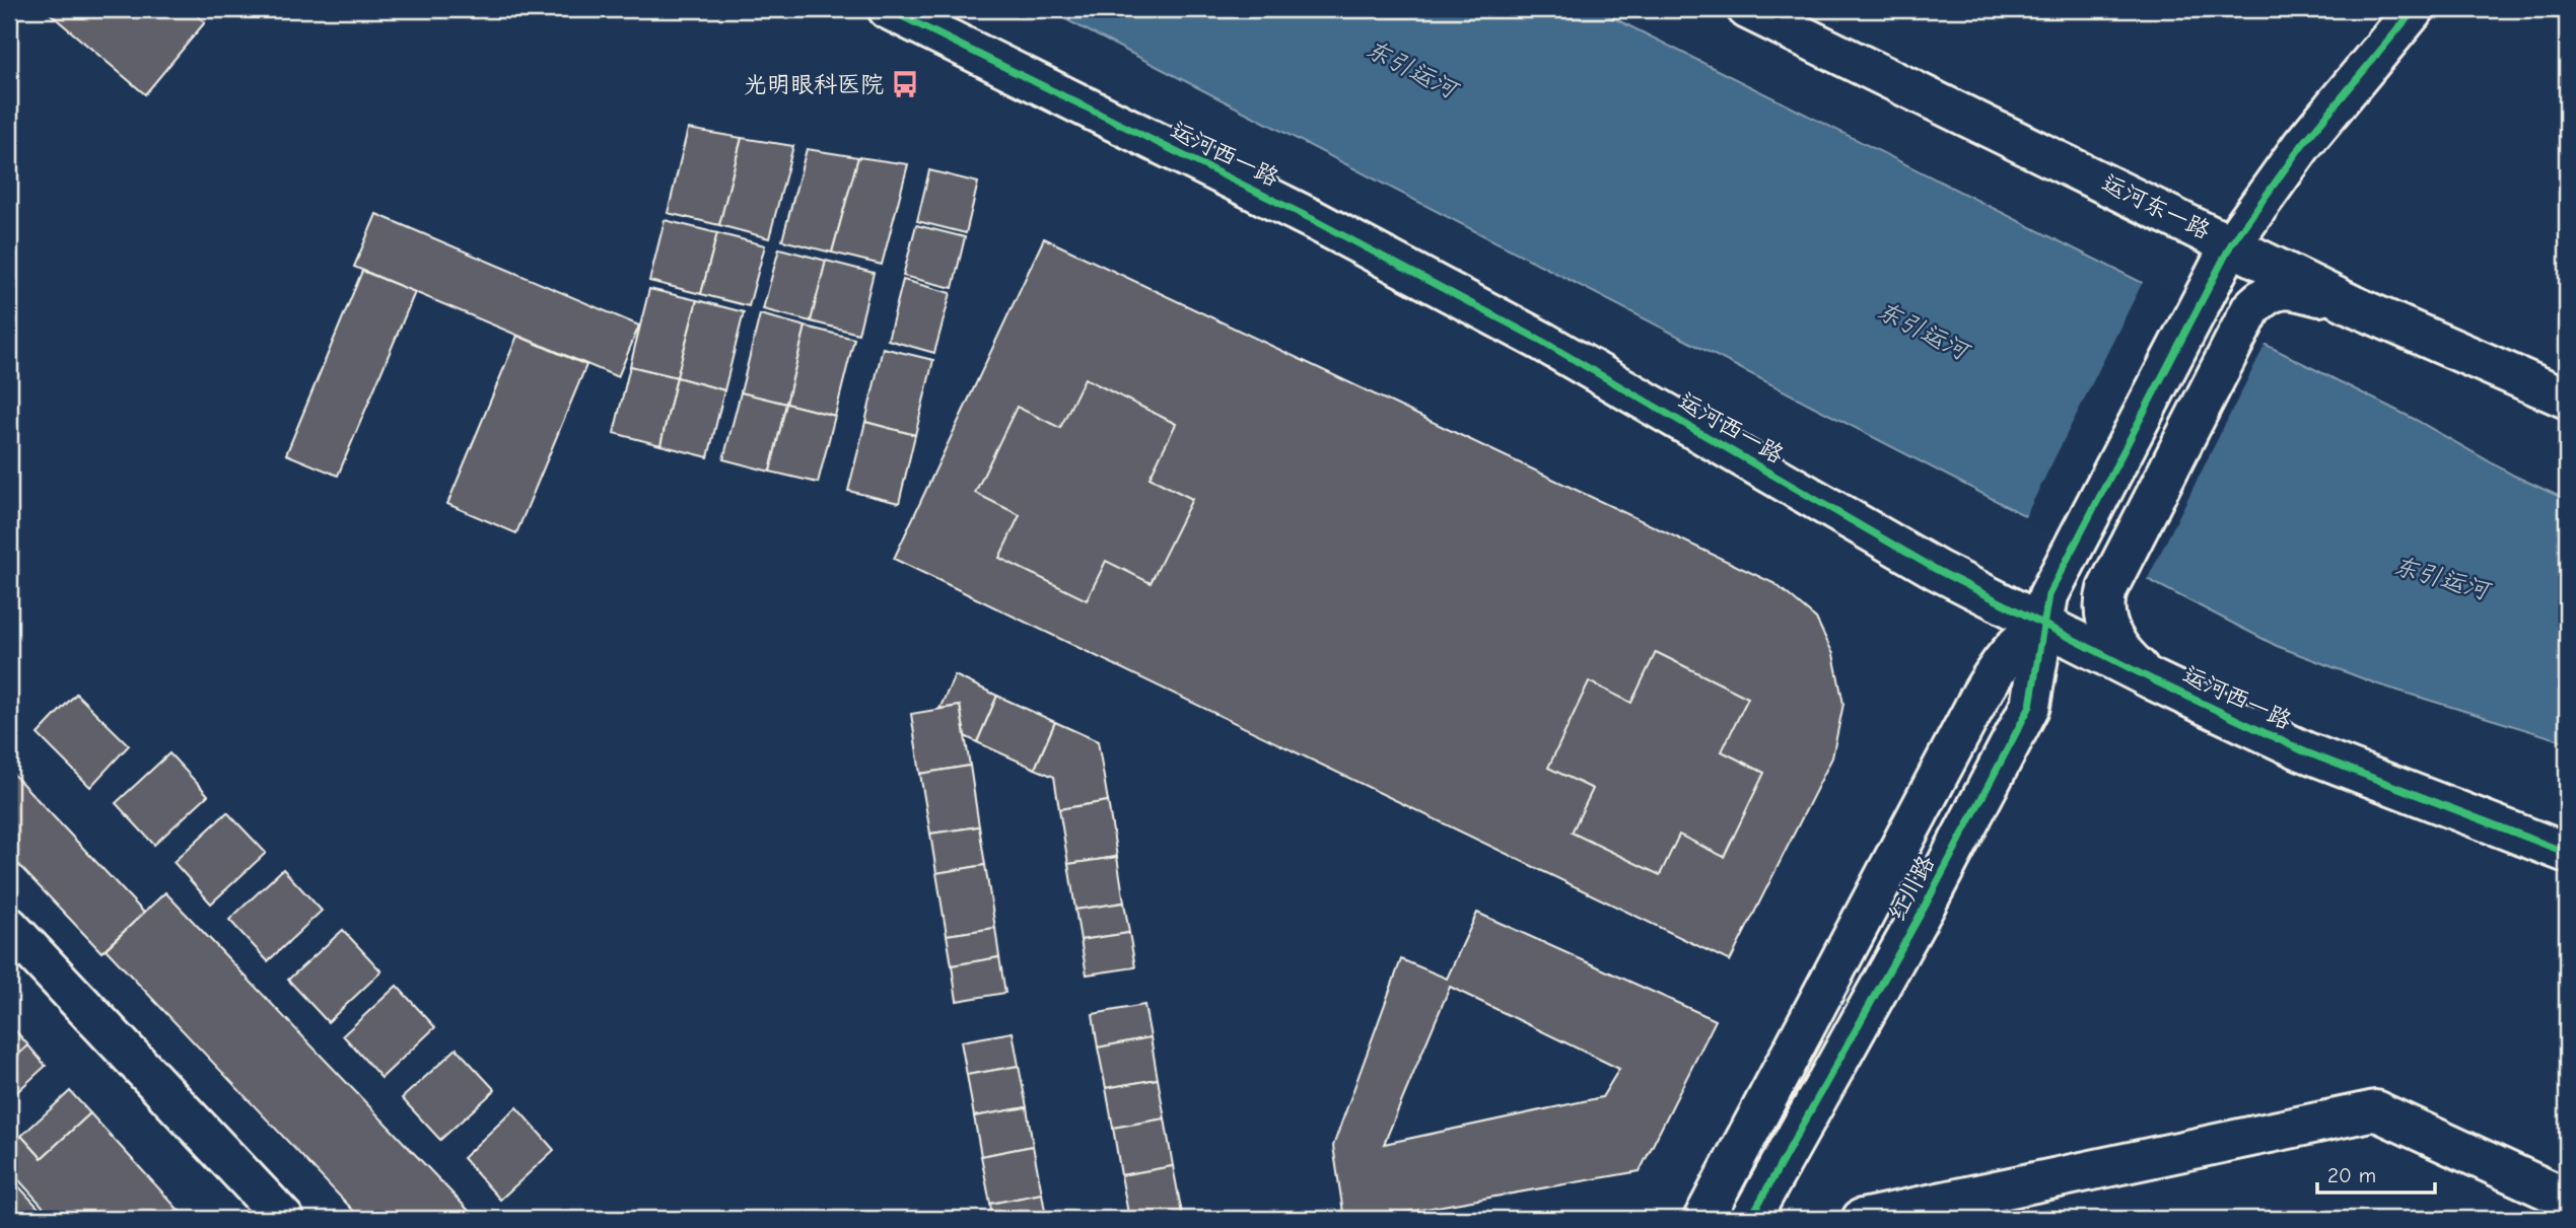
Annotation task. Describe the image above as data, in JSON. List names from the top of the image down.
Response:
{
  "streets": {
    "street": ["运河西一路", "运河东一路", "红川路"]
  },
  "crossings": [
    ["运河西一路", "红川路"],
    ["运河东一路", "红川路"]
  ],
  "water": ["东引运河"],
  "places": {
    "bus stop": ["光明眼科医院"]
  },
  "scale_bar": "20 m"
}
